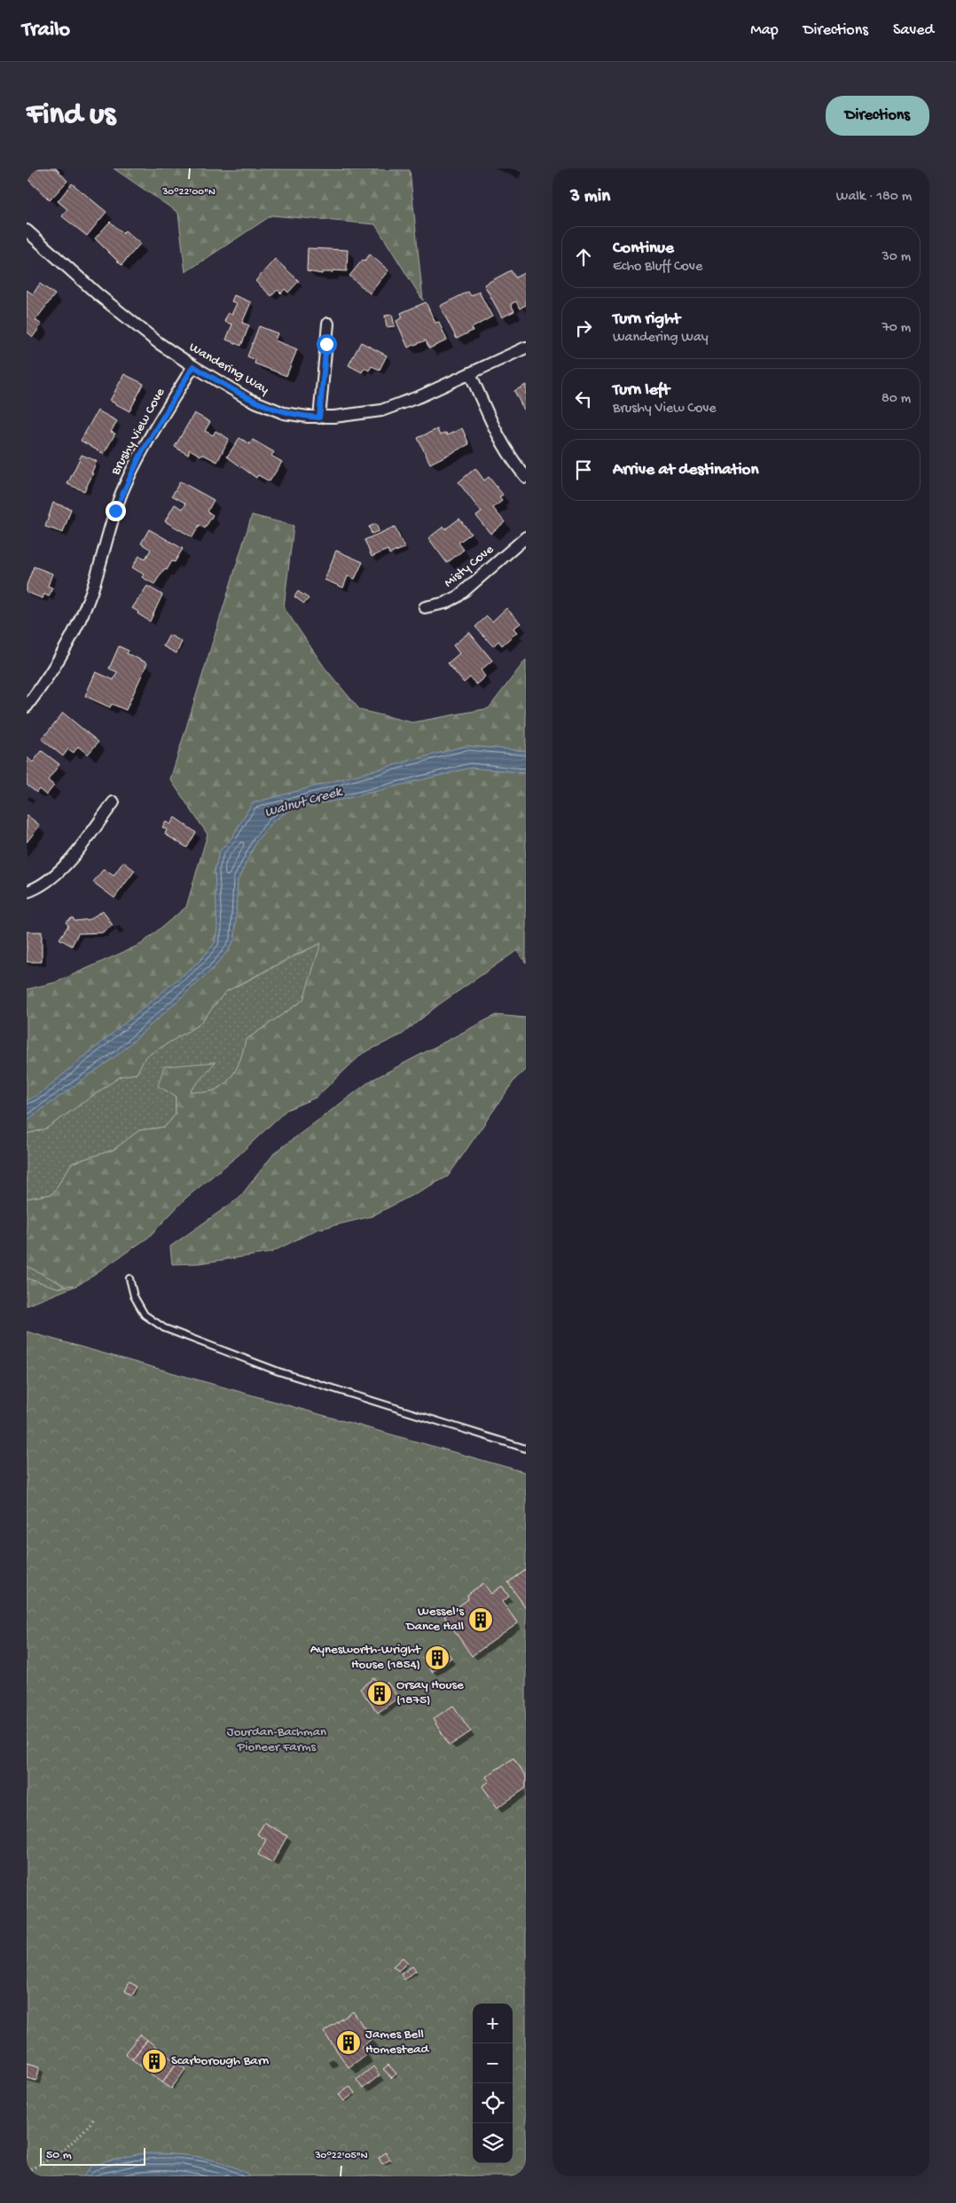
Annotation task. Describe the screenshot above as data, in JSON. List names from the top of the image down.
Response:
{
  "streets": {
    "street": ["Wandering Way", "Brushy View Cove", "Misty Cove"]
  },
  "crossings": [
    ["Wandering Way", "Brushy View Cove"]
  ],
  "water": ["Walnut Creek"],
  "parks": ["Jourdan-Bachman Pioneer Farms"],
  "places": {
    "building": [
      "Wessel's Dance Hall",
      "Aynesworth-Wright House (1854)",
      "Orsay House (1875)",
      "James Bell Homestead",
      "Scarborough Barn"
    ]
  },
  "scale_bar": "50 m",
  "page": {
    "header": "Trailo",
    "nav": ["Map", "Directions", "Saved"],
    "buttons": "Directions",
    "title": "Find us",
    "heading": ["3 min", "Walk · 180 m"],
    "list": [
      ["Continue", "Echo Bluff Cove", "30 m"],
      ["Turn right", "Wandering Way", "70 m"],
      ["Turn left", "Brushy View Cove", "80 m"],
      "Arrive at destination"
    ],
    "map_buttons": ["+", "−"],
    "scale": "50 m"
  },
  "coordinates": ["30°22'00\"N", "30°22'05\"N"]
}
